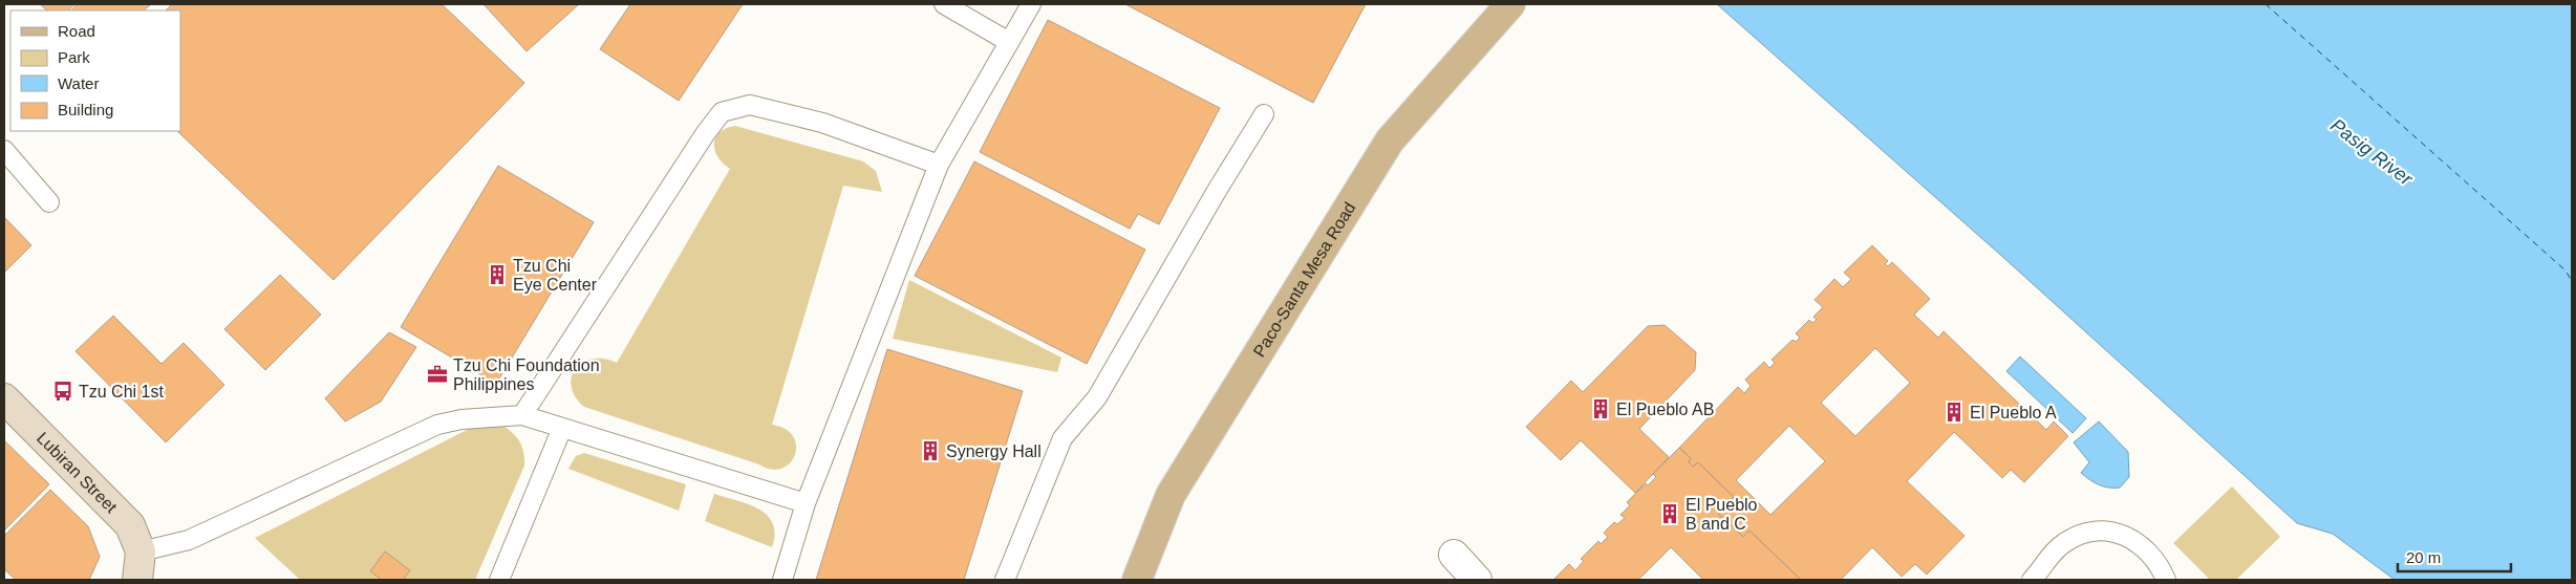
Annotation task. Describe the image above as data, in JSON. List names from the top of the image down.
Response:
{
  "streets": {
    "main road": ["Paco-Santa Mesa Road", "Lubiran Street"]
  },
  "water": ["Pasig River"],
  "places": {
    "building": [
      "Tzu Chi Eye Center",
      "El Pueblo AB",
      "El Pueblo A",
      "Synergy Hall",
      "El Pueblo B and C"
    ],
    "office": ["Tzu Chi Foundation Philippines"],
    "bus stop": ["Tzu Chi 1st"]
  },
  "legend": [
    "Road",
    "Park",
    "Water",
    "Building"
  ],
  "scale_bar": "20 m"
}
